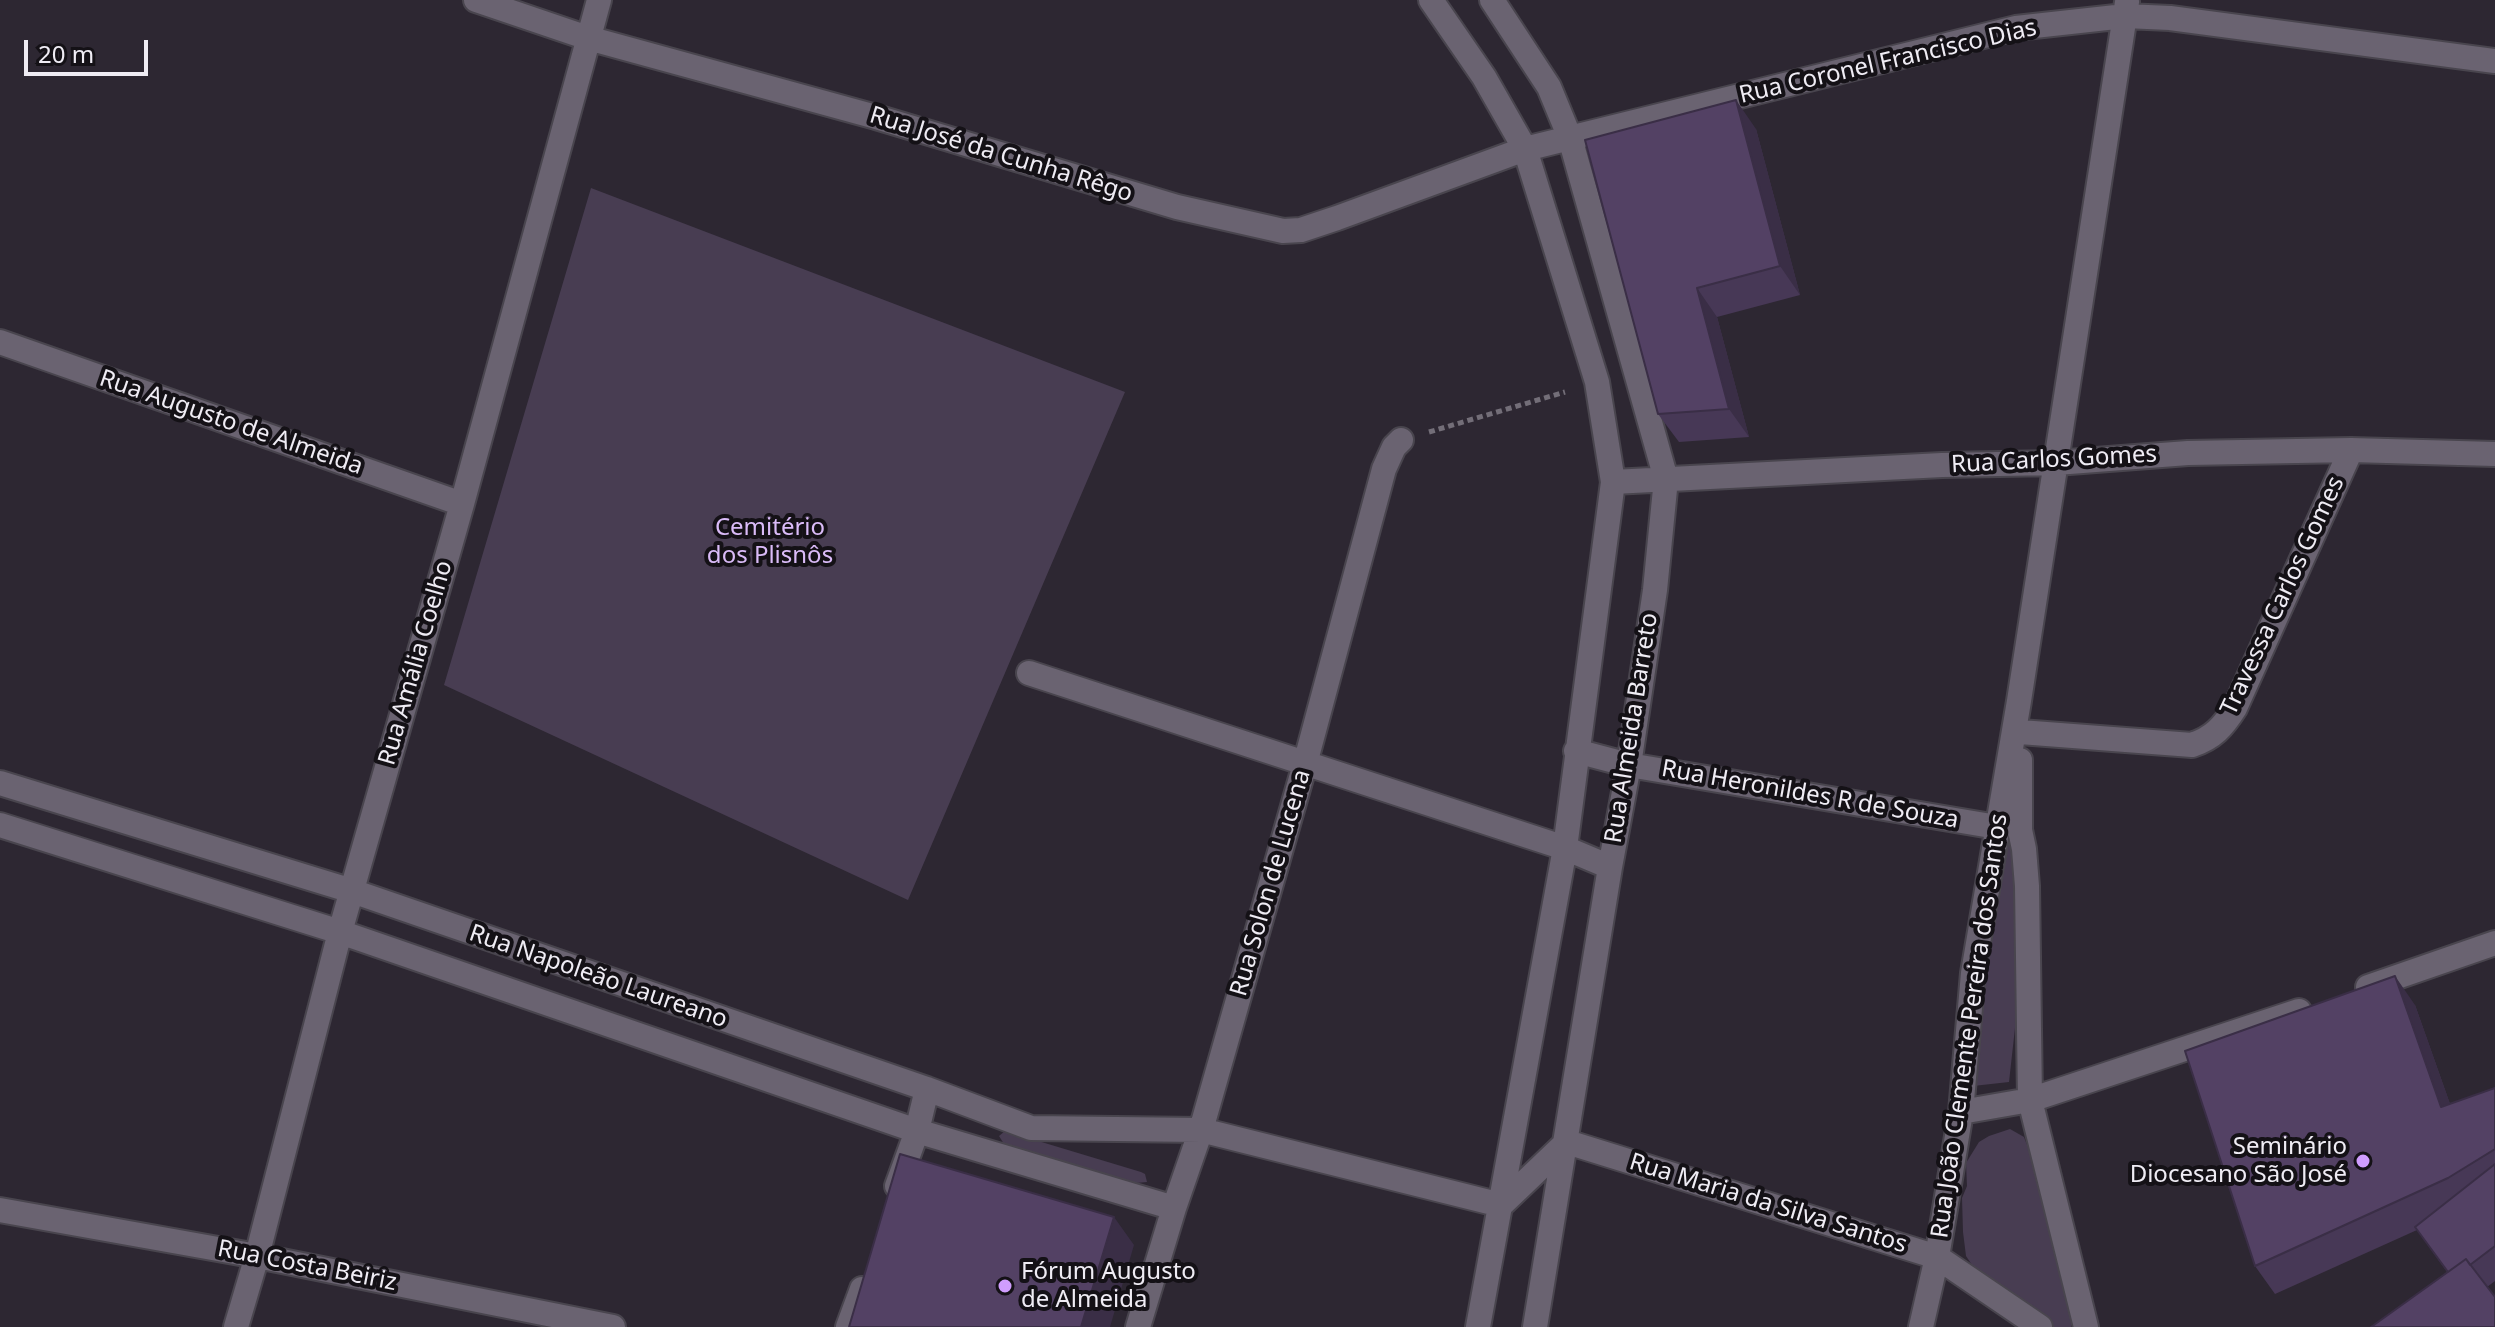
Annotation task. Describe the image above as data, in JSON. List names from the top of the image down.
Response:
{
  "streets": {
    "street": [
      "Rua Coronel Francisco Dias",
      "Rua José da Cunha Rêgo",
      "Rua Augusto de Almeida",
      "Rua Carlos Gomes",
      "Travessa Carlos Gomes",
      "Rua Amália Coelho",
      "Rua Almeida Barreto",
      "Rua Heronildes R de Souza",
      "Rua Solon de Lucena",
      "Rua Napoleão Laureano",
      "Rua João Clemente Pereira dos Santos",
      "Rua Maria da Silva Santos",
      "Rua Costa Beiriz"
    ]
  },
  "crossings": [
    ["Rua Coronel Francisco Dias", "Rua José da Cunha Rêgo"],
    ["Rua Coronel Francisco Dias", "Rua Almeida Barreto"],
    ["Rua Coronel Francisco Dias", "Rua João Clemente Pereira dos Santos"],
    ["Rua José da Cunha Rêgo", "Rua Amália Coelho"],
    ["Rua José da Cunha Rêgo", "Rua Almeida Barreto"],
    ["Rua Augusto de Almeida", "Rua Amália Coelho"],
    ["Rua Carlos Gomes", "Travessa Carlos Gomes"],
    ["Rua Carlos Gomes", "Rua Almeida Barreto"],
    ["Rua Carlos Gomes", "Rua João Clemente Pereira dos Santos"],
    ["Travessa Carlos Gomes", "Rua João Clemente Pereira dos Santos"],
    ["Rua Amália Coelho", "Rua Napoleão Laureano"],
    ["Rua Amália Coelho", "Rua Costa Beiriz"],
    ["Rua Almeida Barreto", "Rua Heronildes R de Souza"],
    ["Rua Almeida Barreto", "Rua Napoleão Laureano"],
    ["Rua Almeida Barreto", "Rua Maria da Silva Santos"],
    ["Rua Heronildes R de Souza", "Rua João Clemente Pereira dos Santos"],
    ["Rua Solon de Lucena", "Rua Napoleão Laureano"],
    ["Rua João Clemente Pereira dos Santos", "Rua Maria da Silva Santos"]
  ],
  "parks": ["Cemitério dos Plisnôs"],
  "places": ["Seminário Diocesano São José", "Fórum Augusto de Almeida"],
  "scale_bar": "20 m"
}
